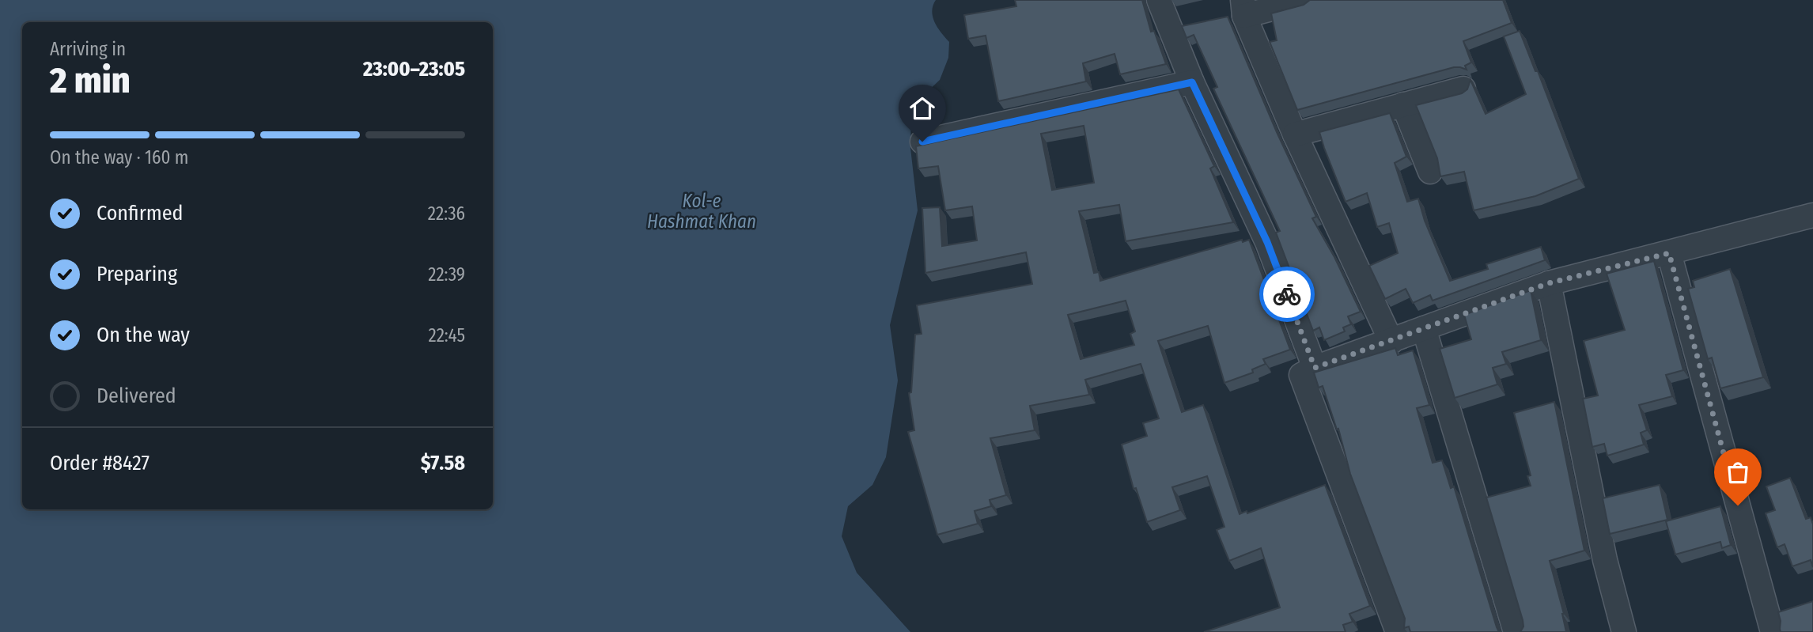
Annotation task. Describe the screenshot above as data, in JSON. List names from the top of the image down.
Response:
{
  "water": ["Kol-e Hashmat Khan"],
  "page": {
    "heading": ["2 min", "Arriving in", "23:00–23:05"],
    "panel": ["Order #8427", "$7.58"],
    "bar": "On the way · 160 m",
    "list": [
      ["Confirmed", "22:36"],
      ["Preparing", "22:39"],
      ["On the way", "22:45"],
      "Delivered"
    ]
  }
}
